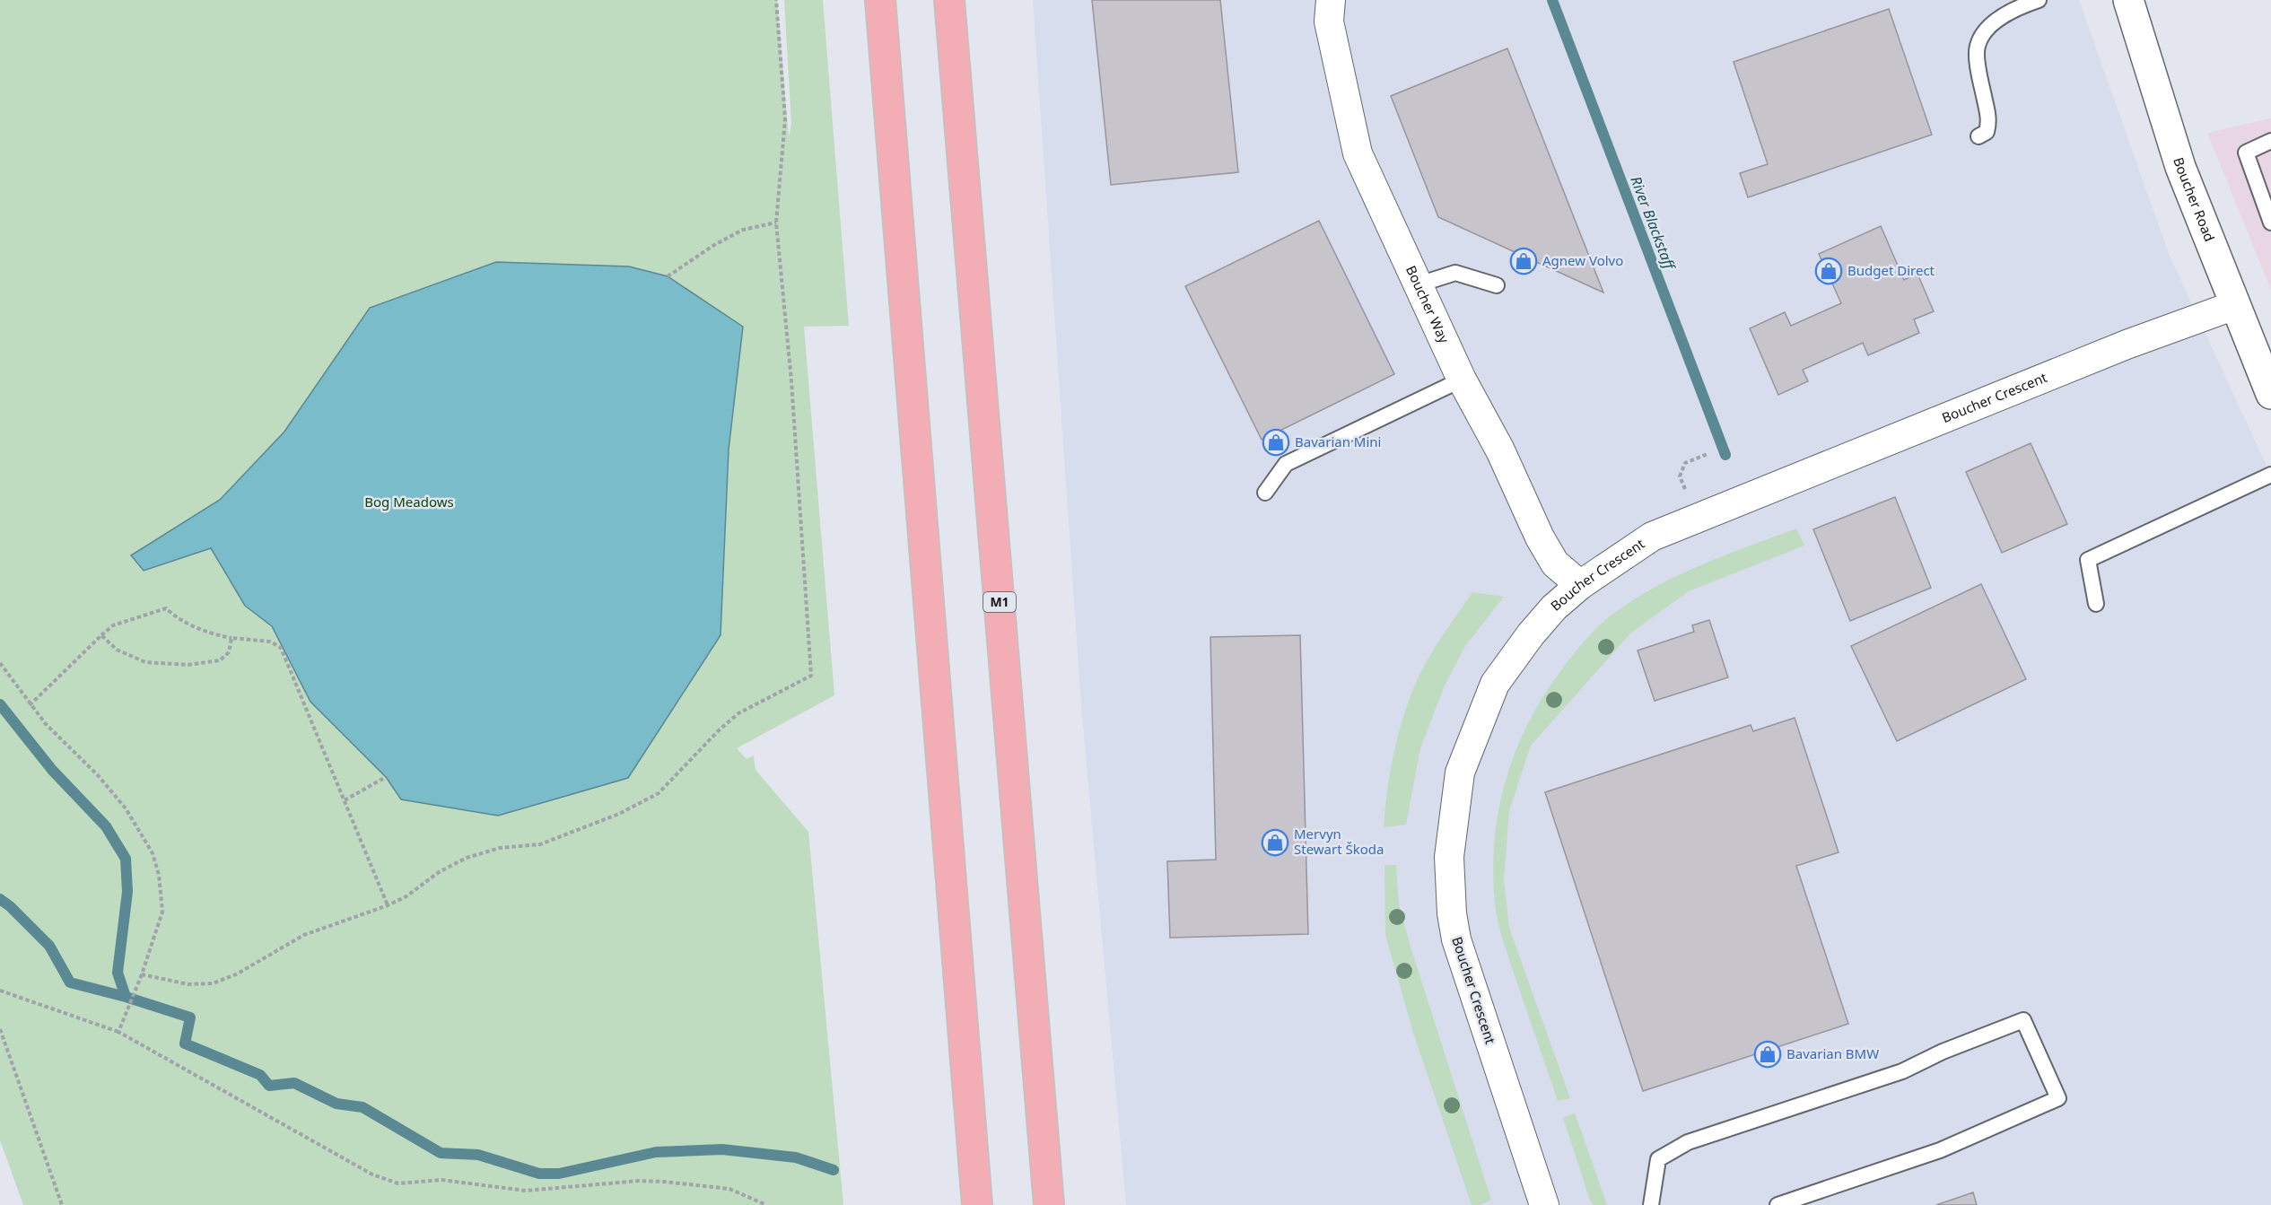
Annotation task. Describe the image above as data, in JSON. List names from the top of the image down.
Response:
{
  "streets": {
    "highway": ["M1"],
    "street": ["Boucher Road", "Boucher Way", "Boucher Crescent"]
  },
  "crossings": [
    ["Boucher Road", "Boucher Crescent"],
    ["Boucher Way", "Boucher Crescent"]
  ],
  "water": ["River Blackstaff"],
  "parks": ["Bog Meadows"],
  "places": {
    "shop": [
      "Agnew Volvo",
      "Budget Direct",
      "Bavarian Mini",
      "Mervyn Stewart Škoda",
      "Bavarian BMW"
    ]
  }
}
